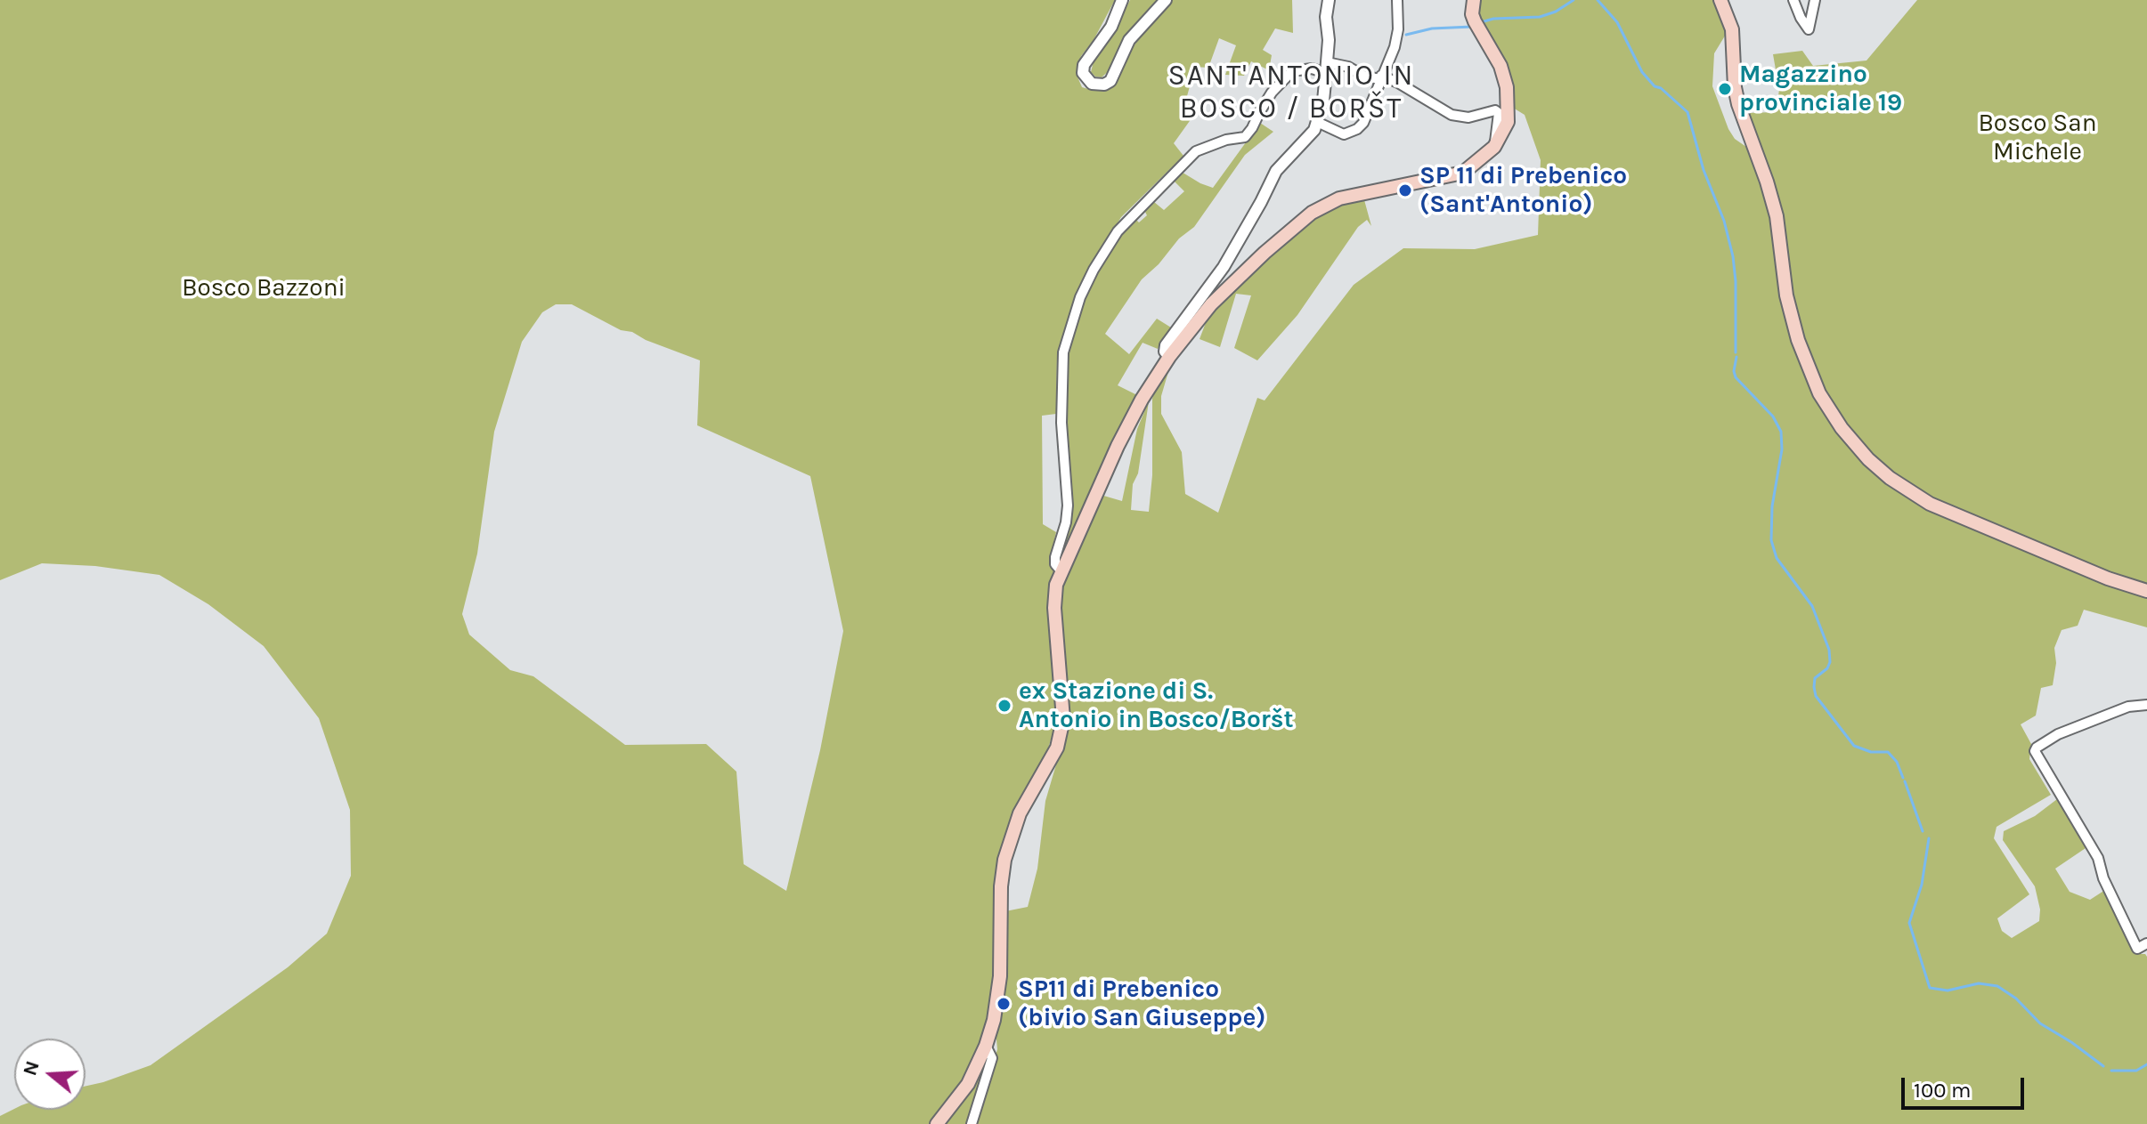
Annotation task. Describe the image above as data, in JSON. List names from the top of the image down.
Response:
{
  "districts": ["SANT'ANTONIO IN BOSCO / BORŠT"],
  "parks": ["Bosco San Michele", "Bosco Bazzoni"],
  "places": [
    "Magazzino provinciale 19",
    "SP 11 di Prebenico (Sant'Antonio)",
    "ex Stazione di S. Antonio in Bosco/Boršt",
    "SP11 di Prebenico (bivio San Giuseppe)"
  ],
  "scale_bar": "100 m",
  "north": "left"
}
